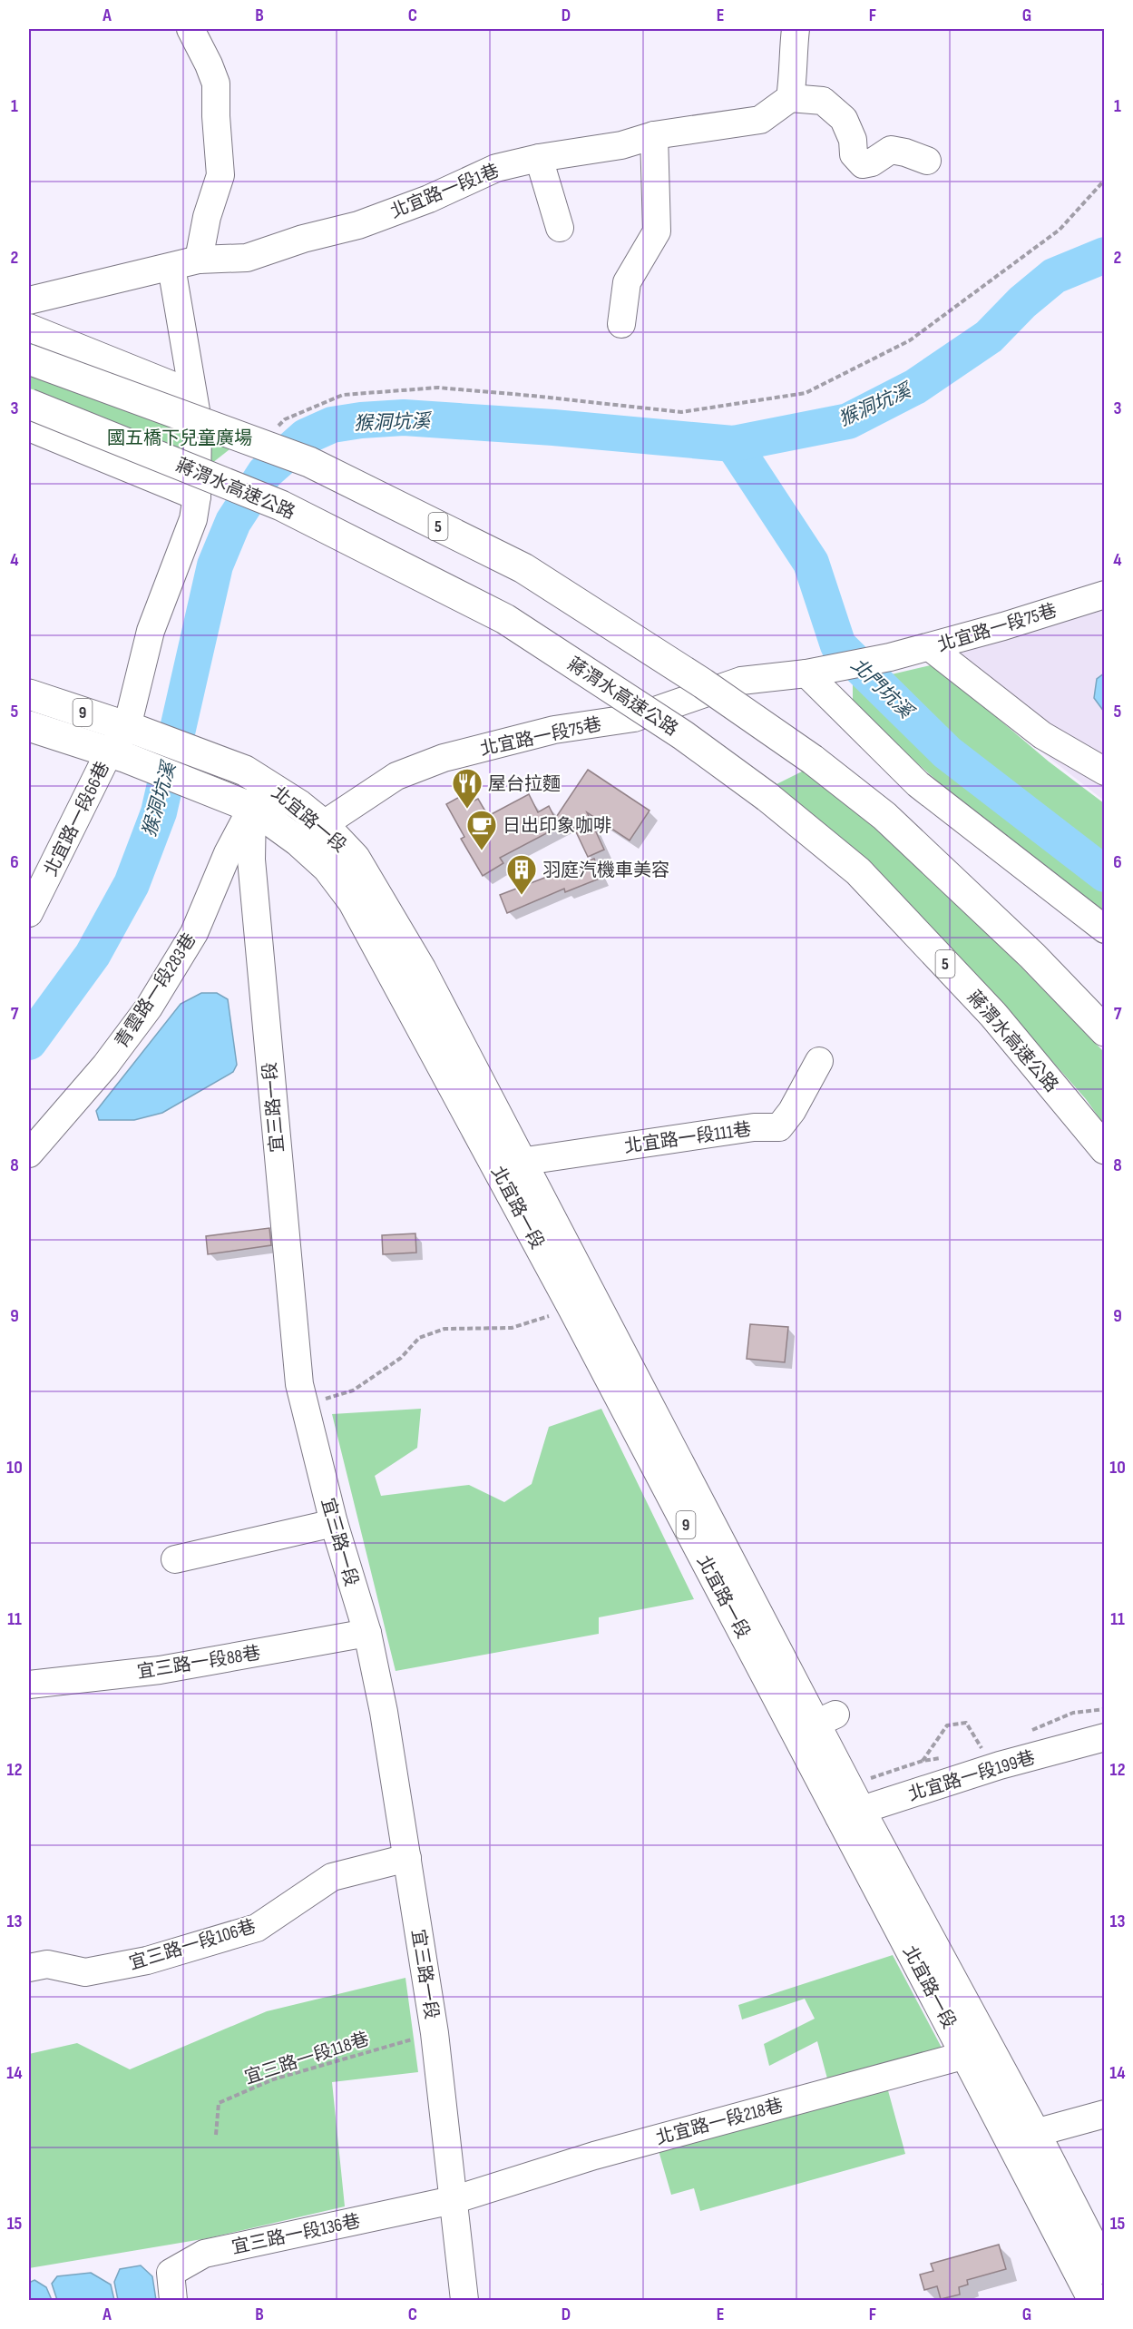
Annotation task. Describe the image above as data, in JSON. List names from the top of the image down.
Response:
{
  "streets": {
    "main road": [
      "蔣渭水高速公路",
      "5",
      "9",
      "北宜路一段"
    ],
    "street": [
      "北宜路一段1巷",
      "北宜路一段75巷",
      "北宜路一段66巷",
      "青雲路一段283巷",
      "宜三路一段",
      "北宜路一段111巷",
      "宜三路一段88巷",
      "北宜路一段199巷",
      "宜三路一段106巷",
      "北宜路一段218巷",
      "宜三路一段136巷"
    ],
    "path": ["宜三路一段118巷"]
  },
  "crossings": [
    ["北宜路一段75巷", "北宜路一段"],
    ["9", "北宜路一段66巷"],
    ["9", "北宜路一段"],
    ["北宜路一段66巷", "北宜路一段"],
    ["北宜路一段", "青雲路一段283巷"],
    ["北宜路一段", "宜三路一段"],
    ["北宜路一段", "北宜路一段111巷"],
    ["北宜路一段", "北宜路一段199巷"],
    ["北宜路一段", "北宜路一段218巷"],
    ["青雲路一段283巷", "宜三路一段"],
    ["宜三路一段", "宜三路一段88巷"],
    ["宜三路一段", "宜三路一段106巷"],
    ["宜三路一段", "宜三路一段118巷"],
    ["宜三路一段", "北宜路一段218巷"],
    ["宜三路一段", "宜三路一段136巷"],
    ["北宜路一段218巷", "宜三路一段136巷"]
  ],
  "water": ["猴洞坑溪", "北門坑溪"],
  "parks": ["國五橋下兒童廣場"],
  "places": {
    "restaurant": ["屋台拉麵"],
    "cafe": ["日出印象咖啡"],
    "building": ["羽庭汽機車美容"]
  },
  "grid": {
    "columns": [
      "A",
      "B",
      "C",
      "D",
      "E",
      "F",
      "G"
    ],
    "rows": [
      "1",
      "2",
      "3",
      "4",
      "5",
      "6",
      "7",
      "8",
      "9",
      "10",
      "11",
      "12",
      "13",
      "14",
      "15"
    ]
  }
}
